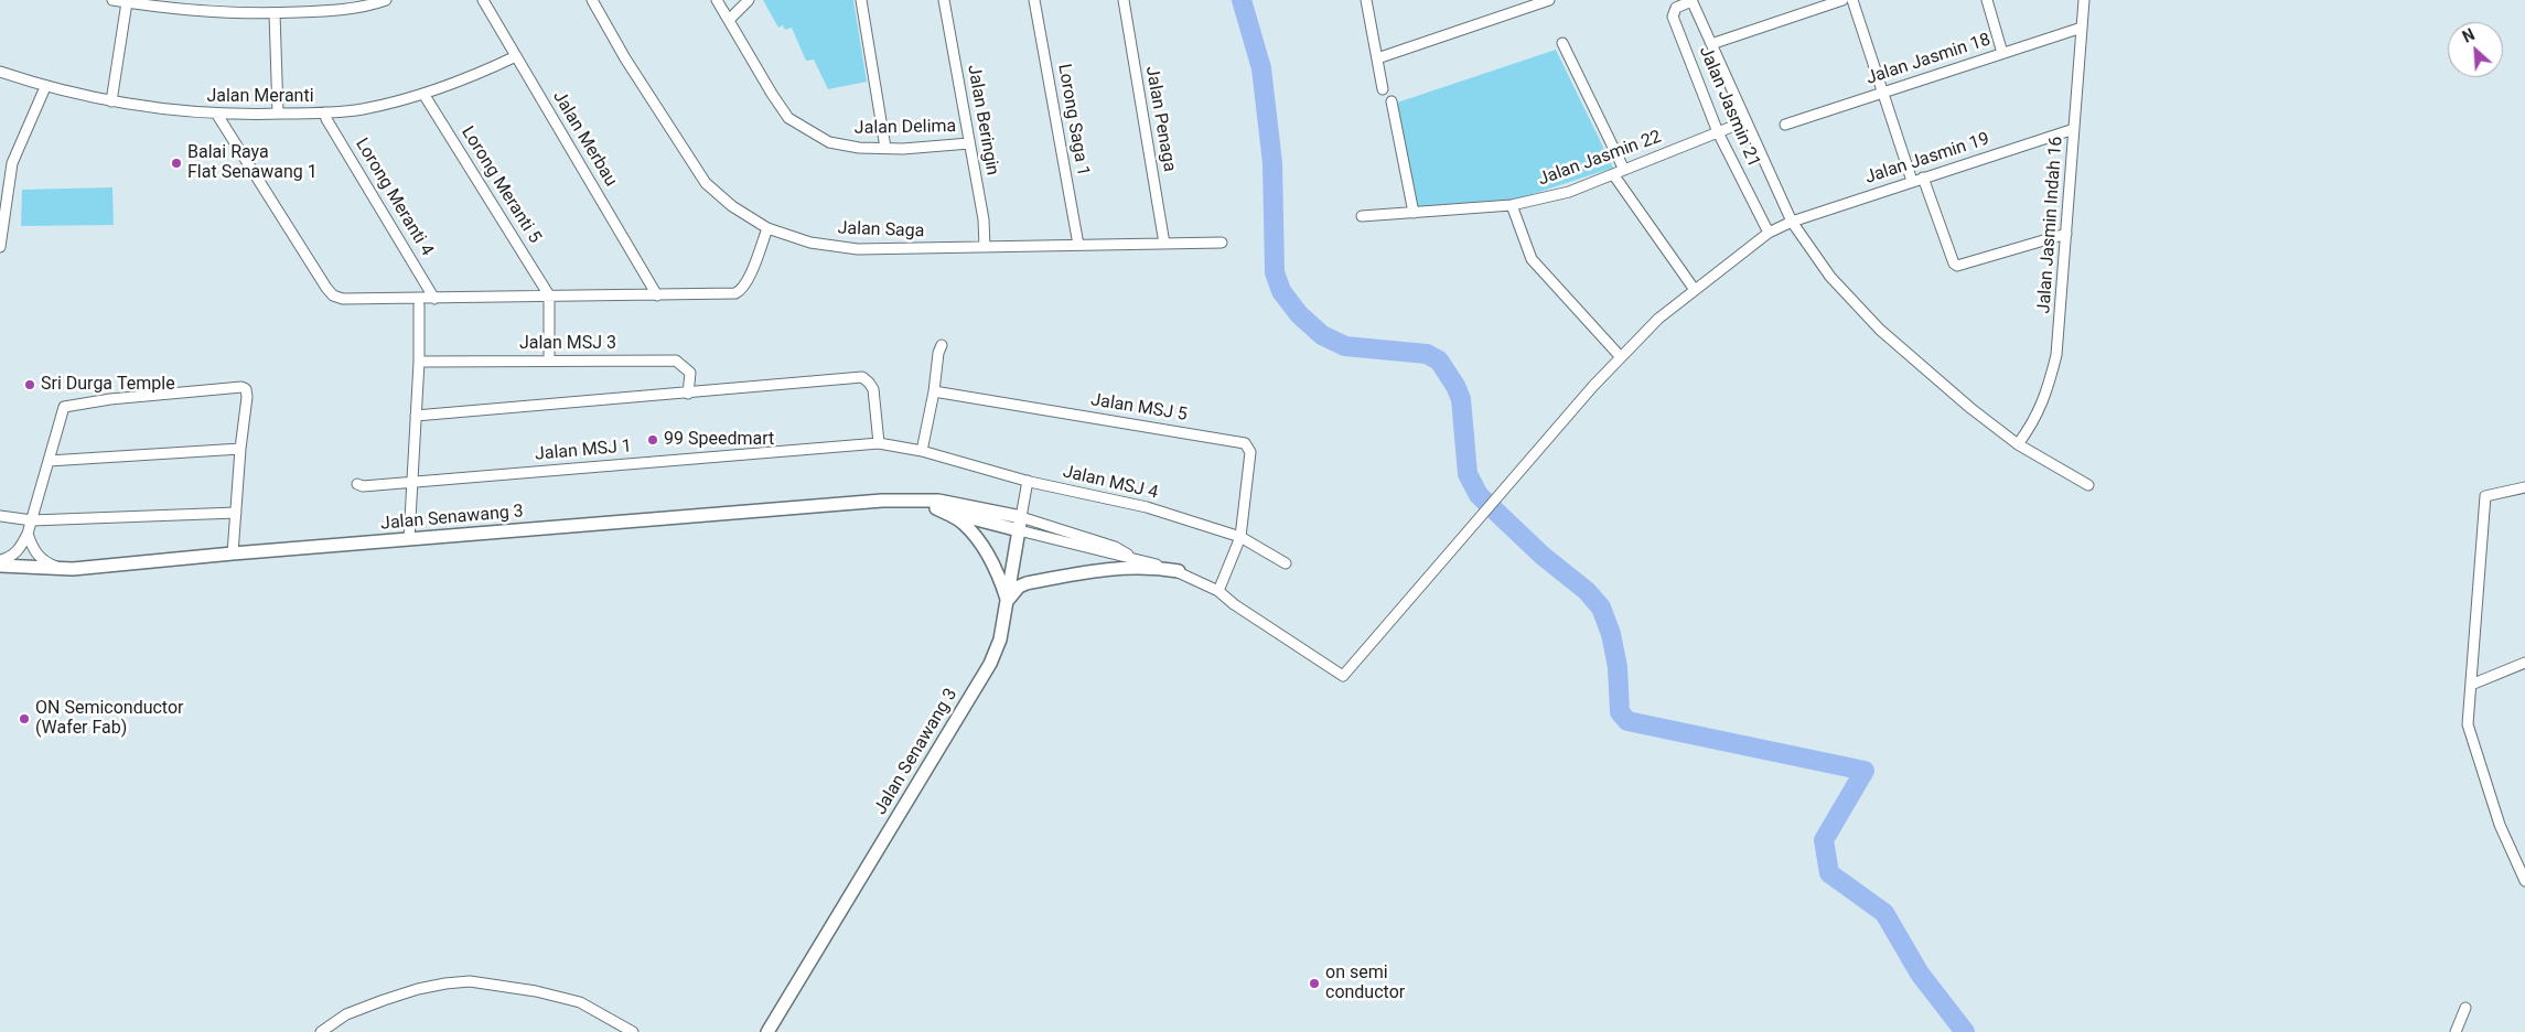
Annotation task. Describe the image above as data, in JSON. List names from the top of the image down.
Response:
{
  "streets": {
    "street": [
      "Jalan Jasmin 18",
      "Jalan Meranti",
      "Jalan Jasmin 21",
      "Jalan Penaga",
      "Jalan Beringin",
      "Lorong Saga 1",
      "Jalan Delima",
      "Jalan Merbau",
      "Jalan Jasmin 22",
      "Jalan Jasmin 19",
      "Lorong Meranti 5",
      "Lorong Meranti 4",
      "Jalan Jasmin Indah 16",
      "Jalan Saga",
      "Jalan MSJ 3",
      "Jalan MSJ 5",
      "Jalan MSJ 1",
      "Jalan MSJ 4",
      "Jalan Senawang 3"
    ]
  },
  "crossings": [
    ["Jalan Jasmin 18", "Jalan Jasmin Indah 16"],
    ["Jalan Meranti", "Jalan Merbau"],
    ["Jalan Meranti", "Lorong Meranti 5"],
    ["Jalan Meranti", "Lorong Meranti 4"],
    ["Jalan Jasmin 21", "Jalan Jasmin 22"],
    ["Jalan Jasmin 21", "Jalan Jasmin 19"],
    ["Jalan Penaga", "Jalan Saga"],
    ["Jalan Beringin", "Jalan Delima"],
    ["Jalan Beringin", "Jalan Saga"],
    ["Lorong Saga 1", "Jalan Saga"],
    ["Jalan Jasmin 19", "Jalan Jasmin Indah 16"],
    ["Jalan Jasmin 19", "Jalan MSJ 5"],
    ["Jalan MSJ 5", "Jalan MSJ 4"],
    ["Jalan MSJ 1", "Jalan MSJ 4"]
  ],
  "places": [
    "Balai Raya Flat Senawang 1",
    "Sri Durga Temple",
    "99 Speedmart",
    "ON Semiconductor (Wafer Fab)",
    "on semi conductor"
  ],
  "north": "top left"
}
